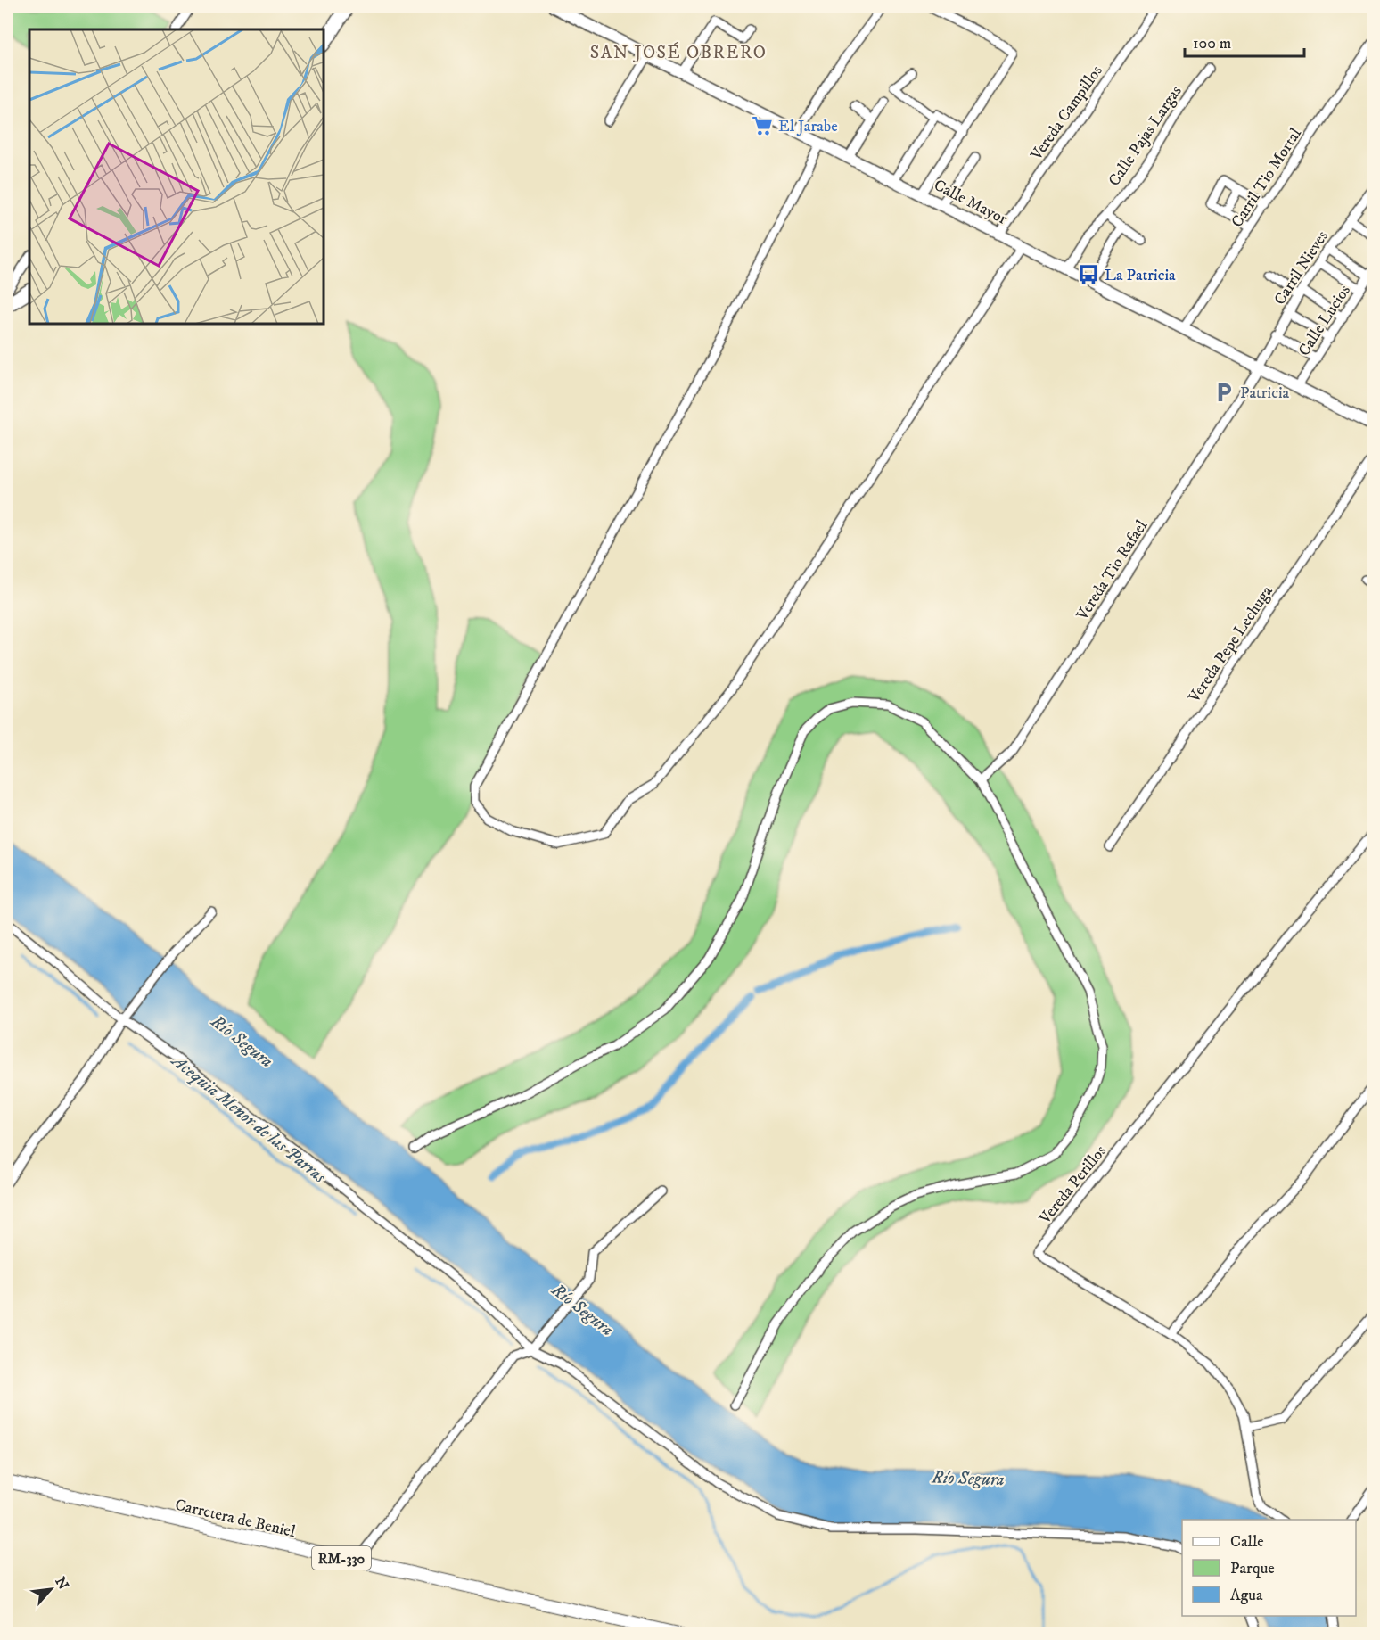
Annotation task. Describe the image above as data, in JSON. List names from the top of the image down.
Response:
{
  "streets": {
    "main road": ["Calle Mayor", "Carretera de Beniel", "RM-330"],
    "street": [
      "Vereda Campillos",
      "Calle Pajas Largas",
      "Carril Tio Mortal",
      "Carril Nieves",
      "Calle Lucios",
      "Vereda Tio Rafael",
      "Vereda Pepe Lechuga",
      "Vereda Perillos"
    ]
  },
  "crossings": [
    ["Vereda Campillos", "Calle Mayor"],
    ["Calle Pajas Largas", "Calle Mayor"],
    ["Carril Tio Mortal", "Calle Mayor"],
    ["Calle Mayor", "Carril Nieves"],
    ["Calle Mayor", "Calle Lucios"],
    ["Calle Mayor", "Vereda Tio Rafael"],
    ["Carril Nieves", "Vereda Tio Rafael"]
  ],
  "districts": ["SAN JOSÉ OBRERO"],
  "water": ["Río Segura", "Acequia Menor de las Parras"],
  "places": {
    "supermarket": ["El Jarabe"],
    "bus stop": ["La Patricia"],
    "parking": ["Patricia"]
  },
  "legend": ["Calle", "Parque", "Agua"],
  "scale_bar": "100 m",
  "north": "top right"
}
